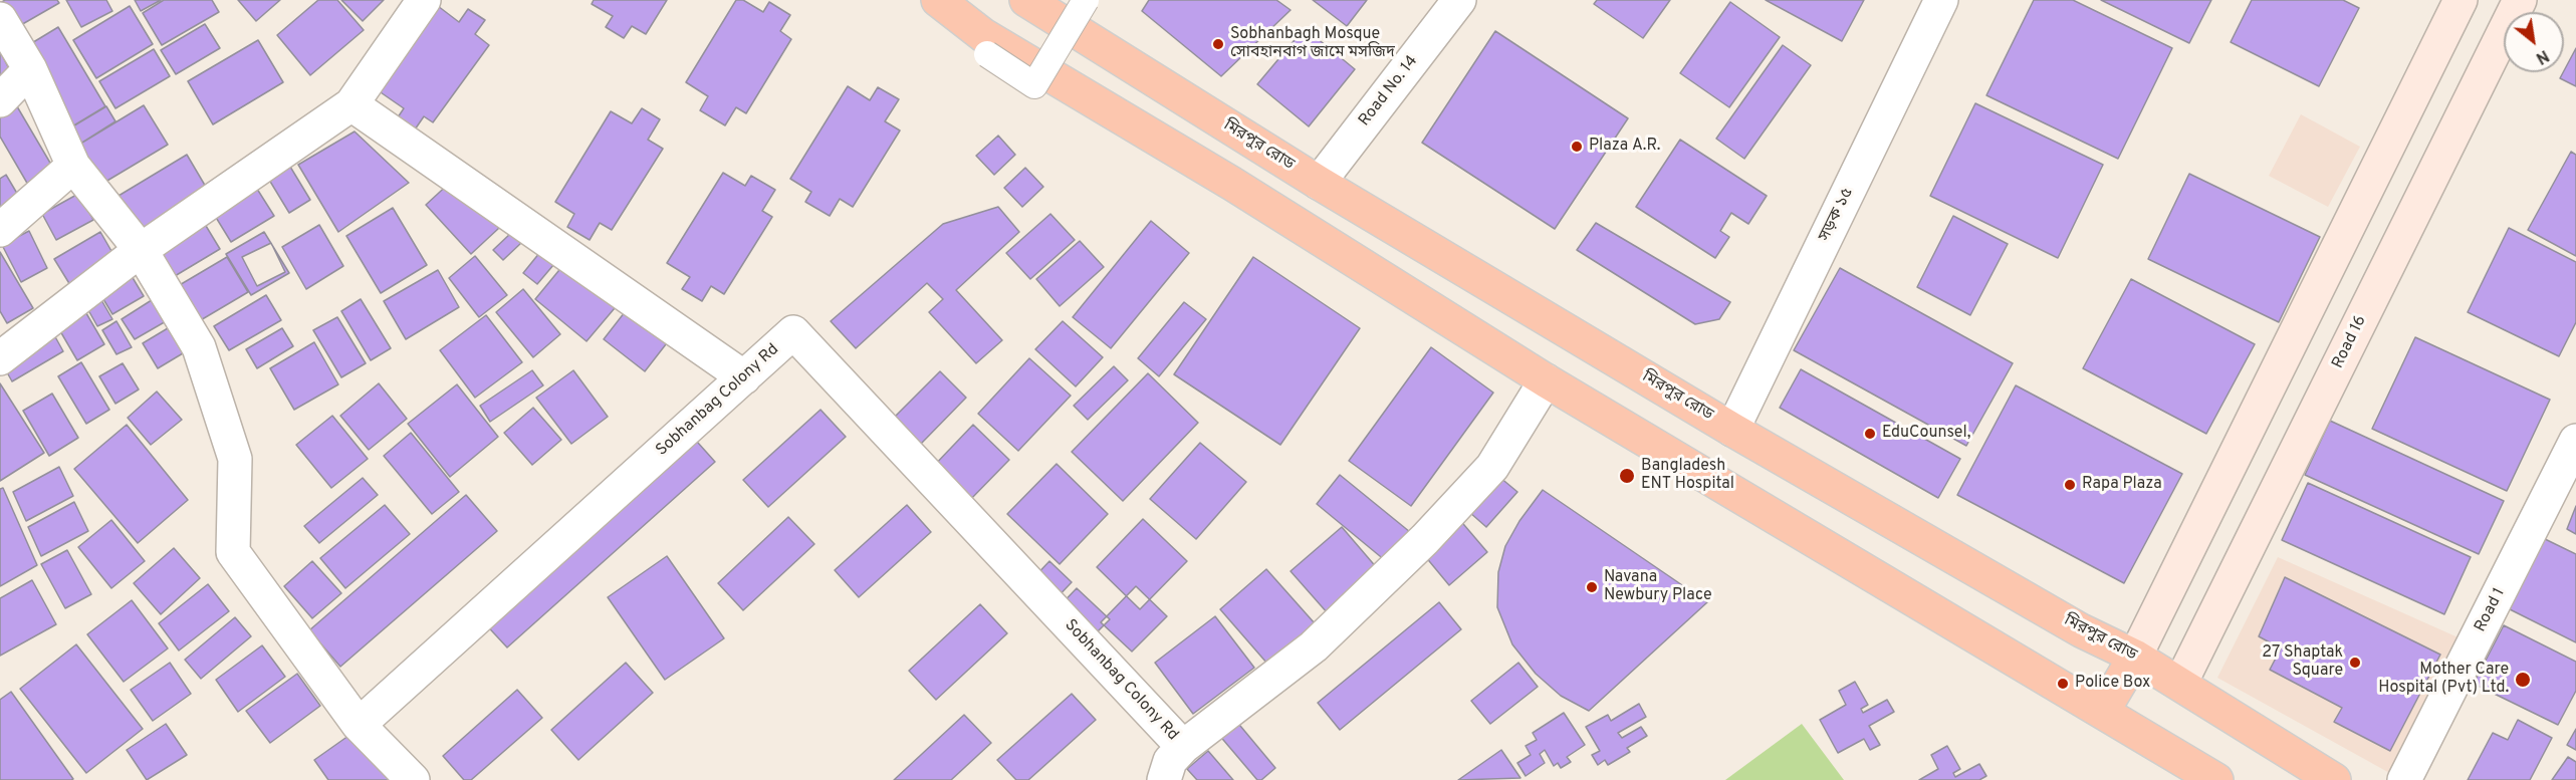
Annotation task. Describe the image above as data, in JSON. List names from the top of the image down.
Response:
{
  "streets": {
    "highway": ["মিরপুর রোড"],
    "main road": ["Road 16"],
    "street": [
      "Road No. 14",
      "সড়ক ১৫",
      "Sobhanbag Colony Rd",
      "Road 1"
    ]
  },
  "crossings": [
    ["Road No. 14", "মিরপুর রোড"],
    ["মিরপুর রোড", "সড়ক ১৫"],
    ["মিরপুর রোড", "Road 16"]
  ],
  "places": [
    "Sobhanbagh Mosque সোবহানবাগ জামে মসজিদ",
    "Plaza A.R.",
    "EduCounsel,",
    "Bangladesh ENT Hospital",
    "Rapa Plaza",
    "Navana Newbury Place",
    "27 Shaptak Square",
    "Mother Care Hospital (Pvt) Ltd.",
    "Police Box"
  ],
  "north": "bottom right"
}
